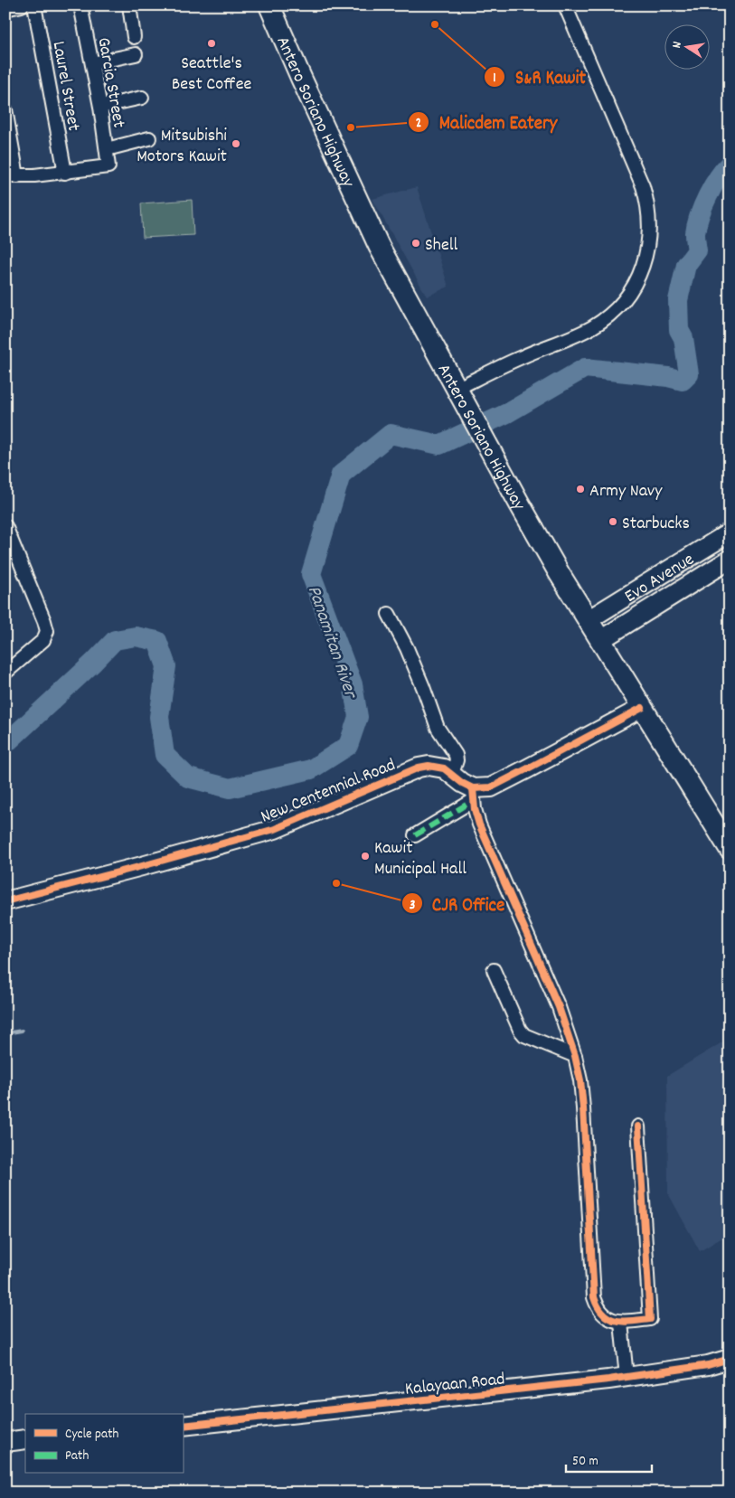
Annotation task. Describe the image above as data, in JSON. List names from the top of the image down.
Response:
{
  "streets": {
    "main road": ["Antero Soriano Highway"],
    "street": [
      "Garcia Street",
      "Laurel Street",
      "Evo Avenue",
      "New Centennial Road",
      "Kalayaan Road"
    ]
  },
  "crossings": [
    ["Garcia Street", "Laurel Street"],
    ["Antero Soriano Highway", "Evo Avenue"]
  ],
  "water": ["Panamitan River"],
  "places": [
    "S&R Kawit",
    "Seattle's Best Coffee",
    "Malicdem Eatery",
    "Mitsubishi Motors Kawit",
    "Shell",
    "Army Navy",
    "Starbucks",
    "Kawit Municipal Hall",
    "CJR Office"
  ],
  "legend": ["Cycle path", "Path"],
  "scale_bar": "50 m",
  "north": "left"
}
